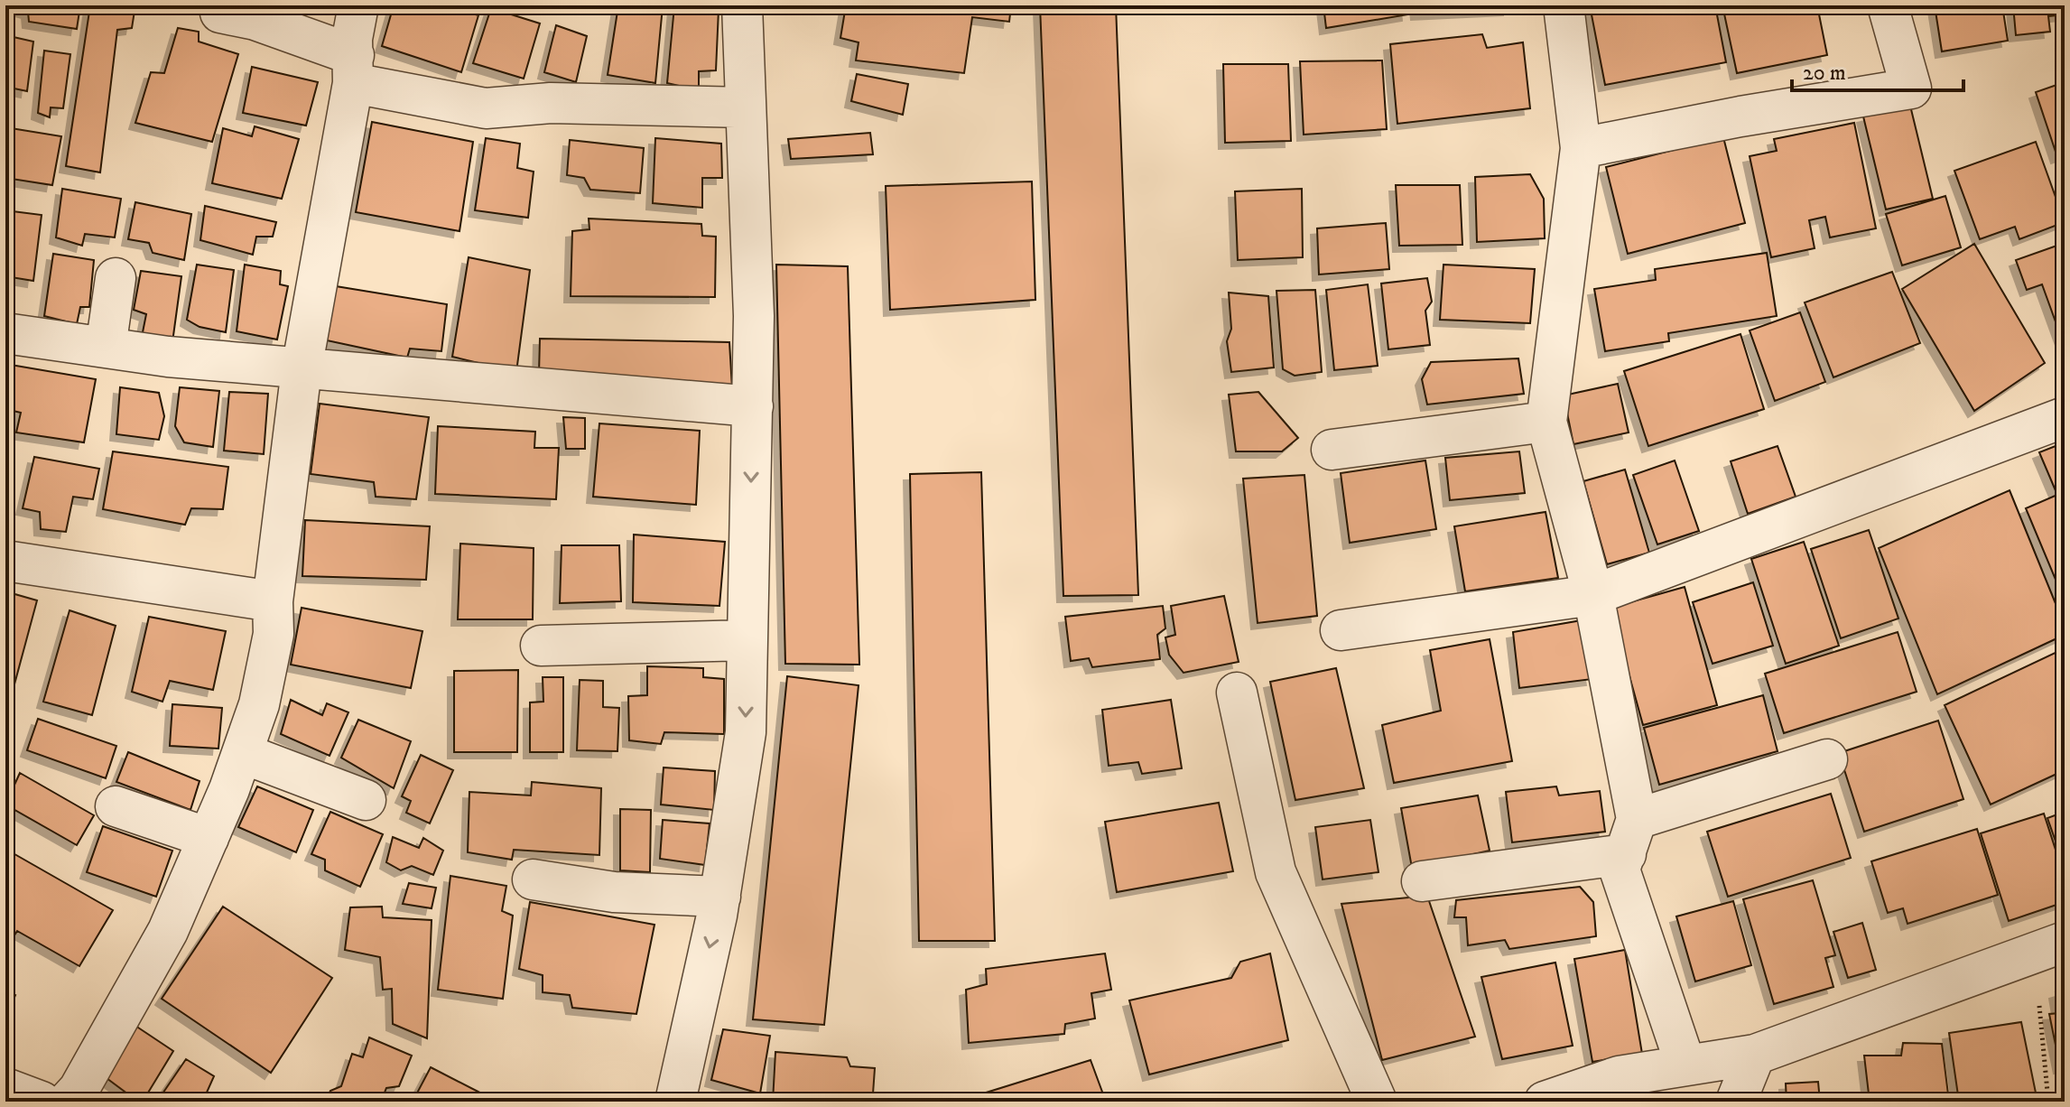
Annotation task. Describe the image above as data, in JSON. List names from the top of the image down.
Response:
{
  "scale_bar": "20 m"
}
